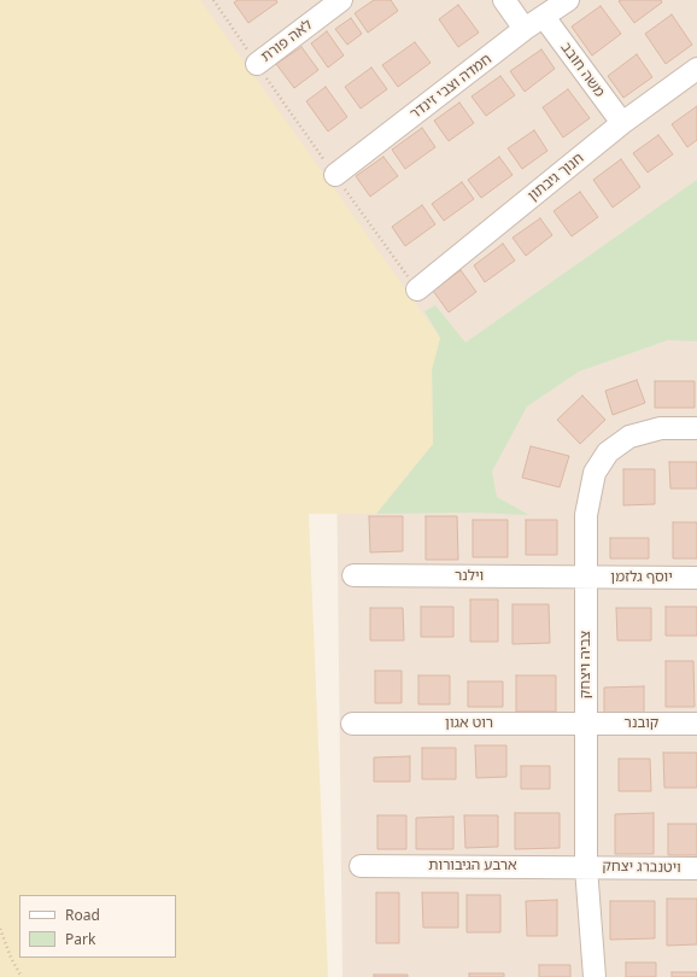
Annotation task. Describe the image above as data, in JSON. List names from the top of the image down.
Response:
{
  "streets": {
    "street": [
      "לאה פורת",
      "משה חובב",
      "חמדה וצבי זינדר",
      "חנוך גיבתון",
      "וילנר",
      "יוסף גלזמן",
      "צביה ויצחק",
      "רוט אגון",
      "קובנר",
      "ארבע הגיבורות",
      "ויטנברג יצחק"
    ]
  },
  "crossings": [
    ["משה חובב", "חמדה וצבי זינדר"],
    ["משה חובב", "חנוך גיבתון"],
    ["וילנר", "יוסף גלזמן"],
    ["וילנר", "צביה ויצחק"],
    ["יוסף גלזמן", "צביה ויצחק"],
    ["צביה ויצחק", "רוט אגון"],
    ["צביה ויצחק", "קובנר"],
    ["צביה ויצחק", "ארבע הגיבורות"],
    ["צביה ויצחק", "ויטנברג יצחק"],
    ["רוט אגון", "קובנר"],
    ["ארבע הגיבורות", "ויטנברג יצחק"]
  ],
  "legend": ["Road", "Park"]
}
